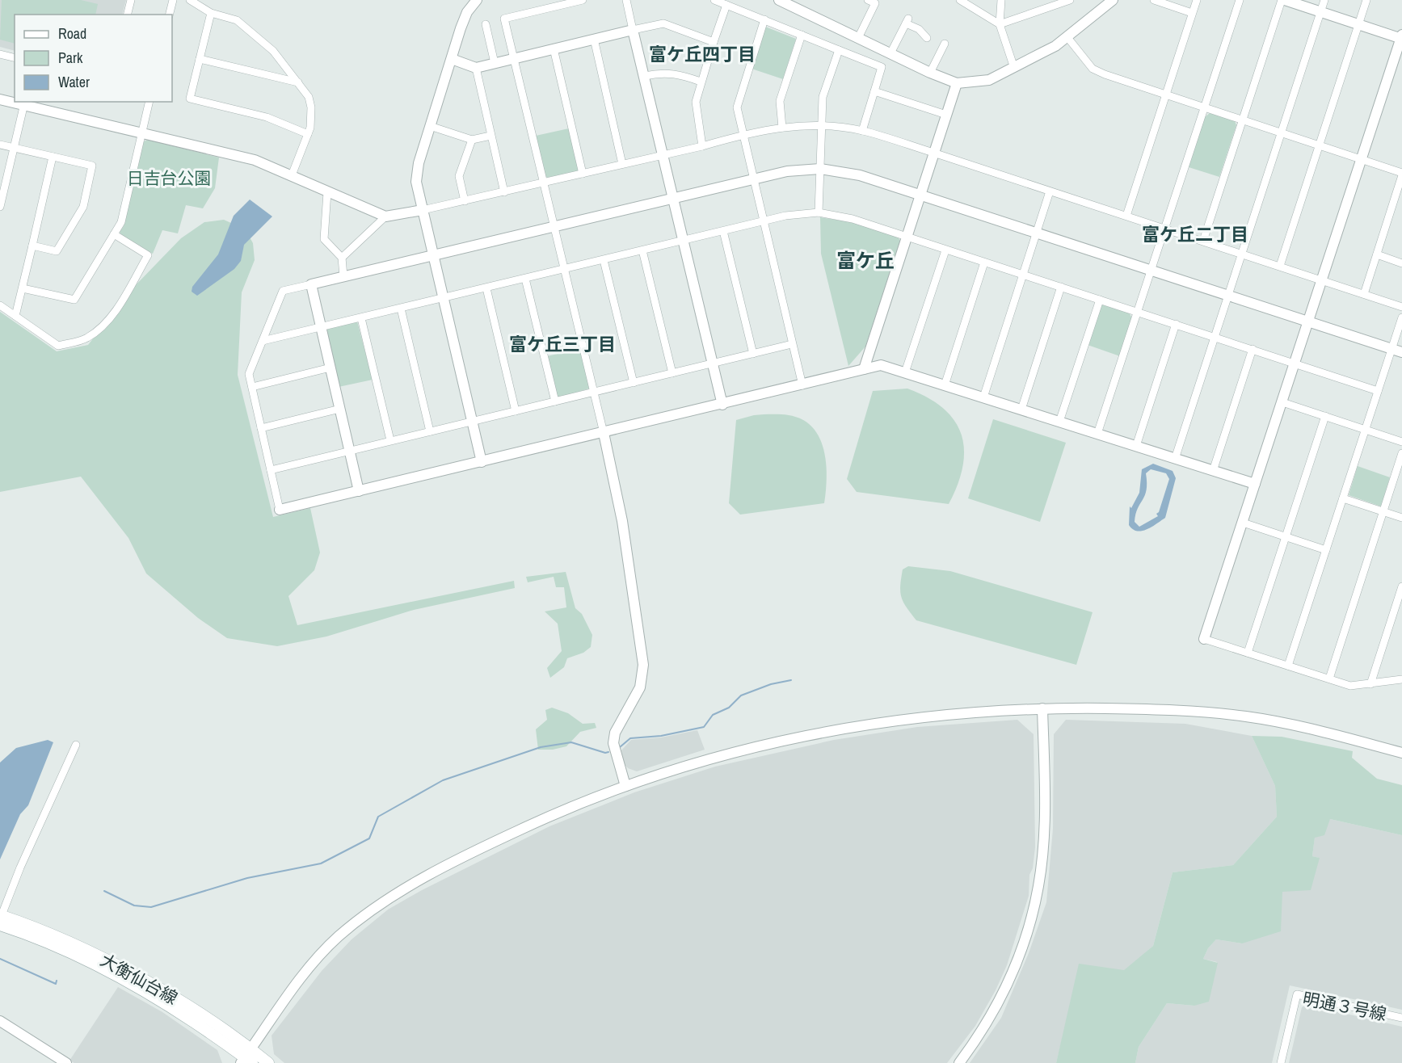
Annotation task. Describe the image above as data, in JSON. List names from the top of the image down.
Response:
{
  "streets": {
    "main road": ["大衡仙台線"],
    "street": ["明通３号線"]
  },
  "districts": [
    "富ケ丘四丁目",
    "富ケ丘二丁目",
    "富ケ丘",
    "富ケ丘三丁目"
  ],
  "parks": ["日吉台公園"],
  "legend": ["Road", "Park", "Water"]
}
